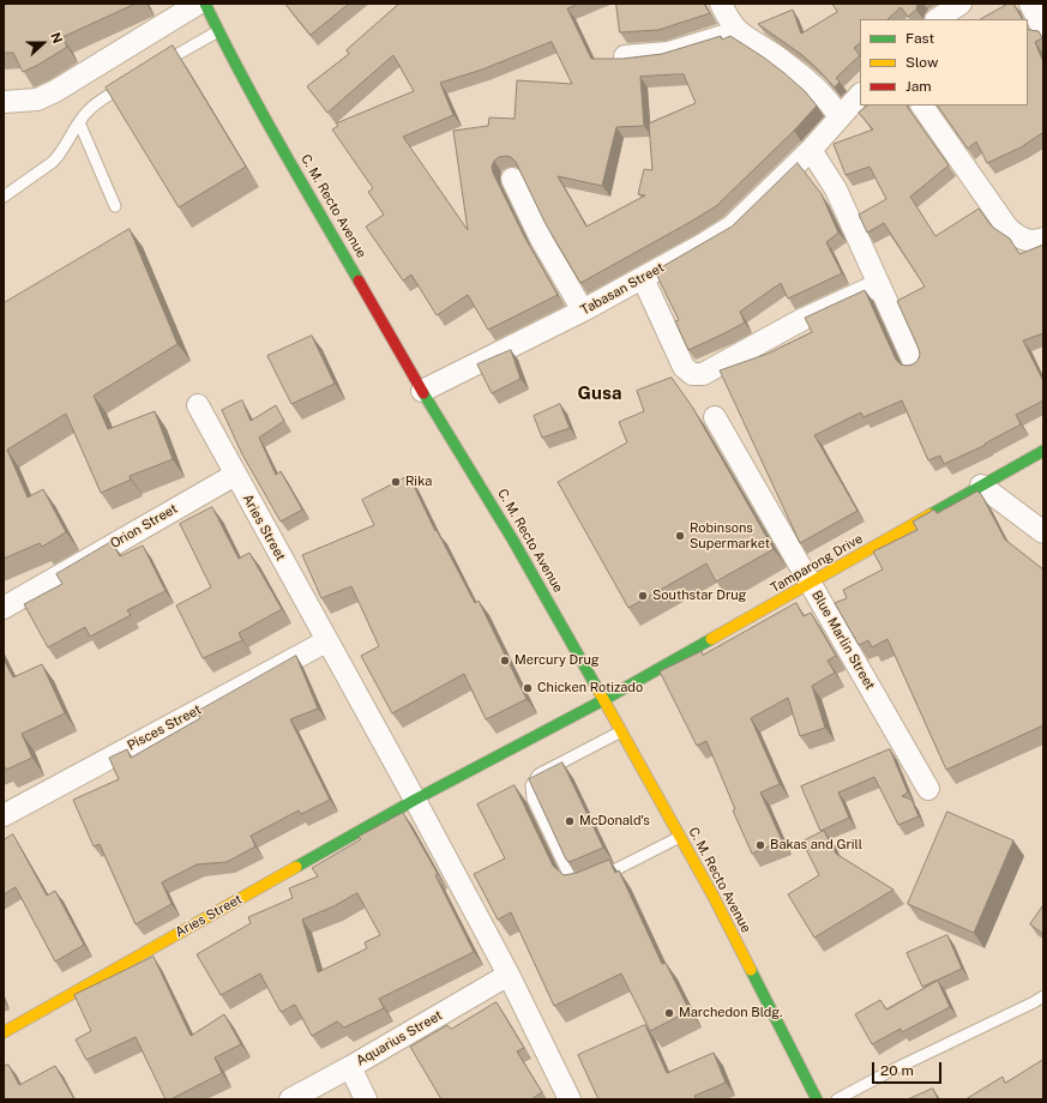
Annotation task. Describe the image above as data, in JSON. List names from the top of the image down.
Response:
{
  "streets": {
    "main road": ["C. M. Recto Avenue", "Aries Street", "Tamparong Drive"],
    "street": [
      "Tabasan Street",
      "Orion Street",
      "Blue Marlin Street",
      "Pisces Street",
      "Aquarius Street"
    ]
  },
  "crossings": [
    ["C. M. Recto Avenue", "Tabasan Street"],
    ["C. M. Recto Avenue", "Aries Street"],
    ["C. M. Recto Avenue", "Tamparong Drive"],
    ["Orion Street", "Aries Street"],
    ["Aries Street", "Tamparong Drive"],
    ["Aries Street", "Pisces Street"],
    ["Aries Street", "Aquarius Street"],
    ["Tamparong Drive", "Blue Marlin Street"]
  ],
  "districts": ["Gusa"],
  "places": [
    "Rika",
    "Robinsons Supermarket",
    "Southstar Drug",
    "Mercury Drug",
    "Chicken Rotizado",
    "McDonald's",
    "Bakas and Grill",
    "Marchedon Bldg."
  ],
  "legend": ["Fast", "Slow", "Jam"],
  "scale_bar": "20 m",
  "north": "right"
}
